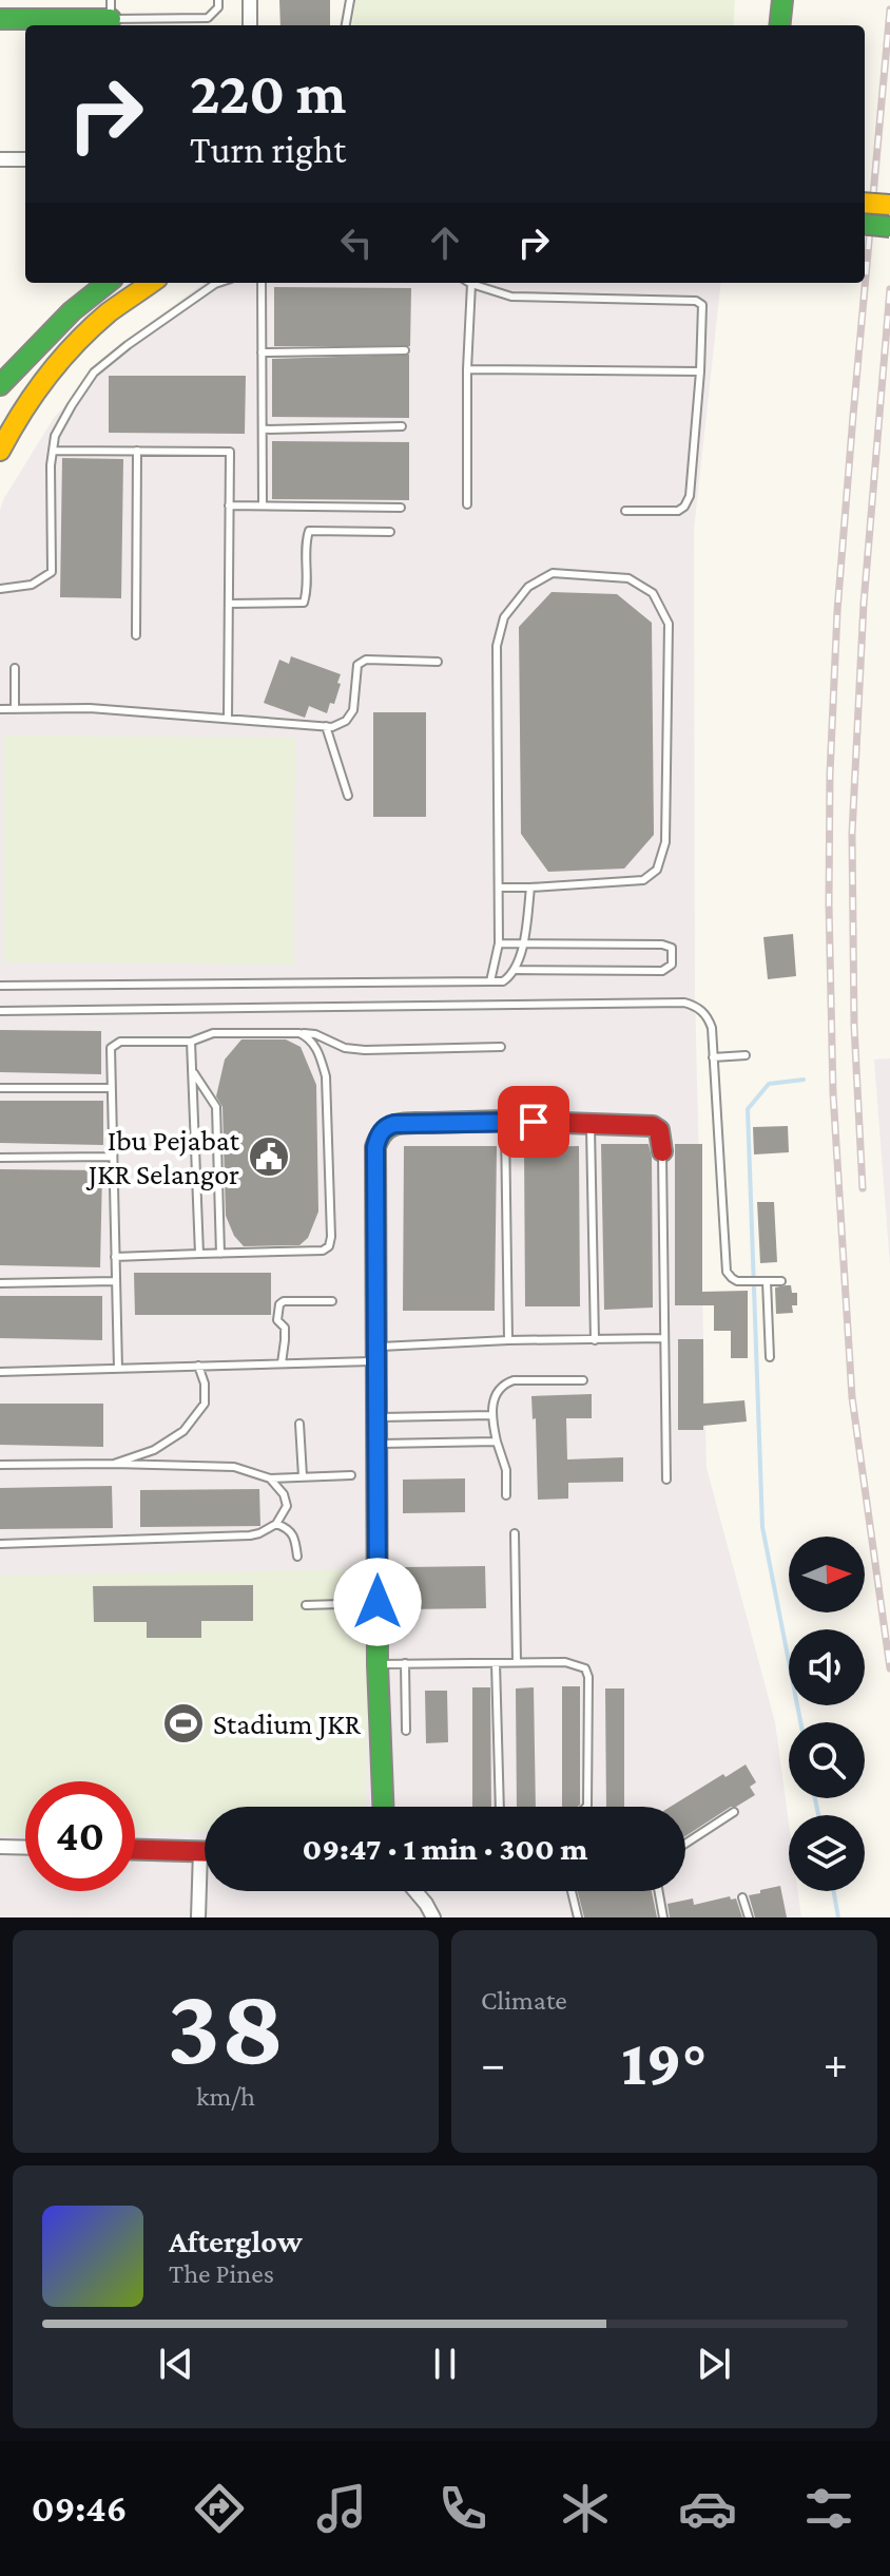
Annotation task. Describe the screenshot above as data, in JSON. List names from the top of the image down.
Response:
{
  "places": {
    "public building": ["Ibu Pejabat JKR Selangor"],
    "sports": ["Stadium JKR"]
  },
  "north": "right",
  "page": {
    "turn": ["220 m", "Turn right"],
    "limit": "40",
    "trip": "09:47 · 1 min · 300 m",
    "tile": [
      ["38", "km/h"],
      "Climate"
    ],
    "heat": ["−", "19°", "+"],
    "song": ["Afterglow", "The Pines"],
    "tabs": "09:46"
  }
}
